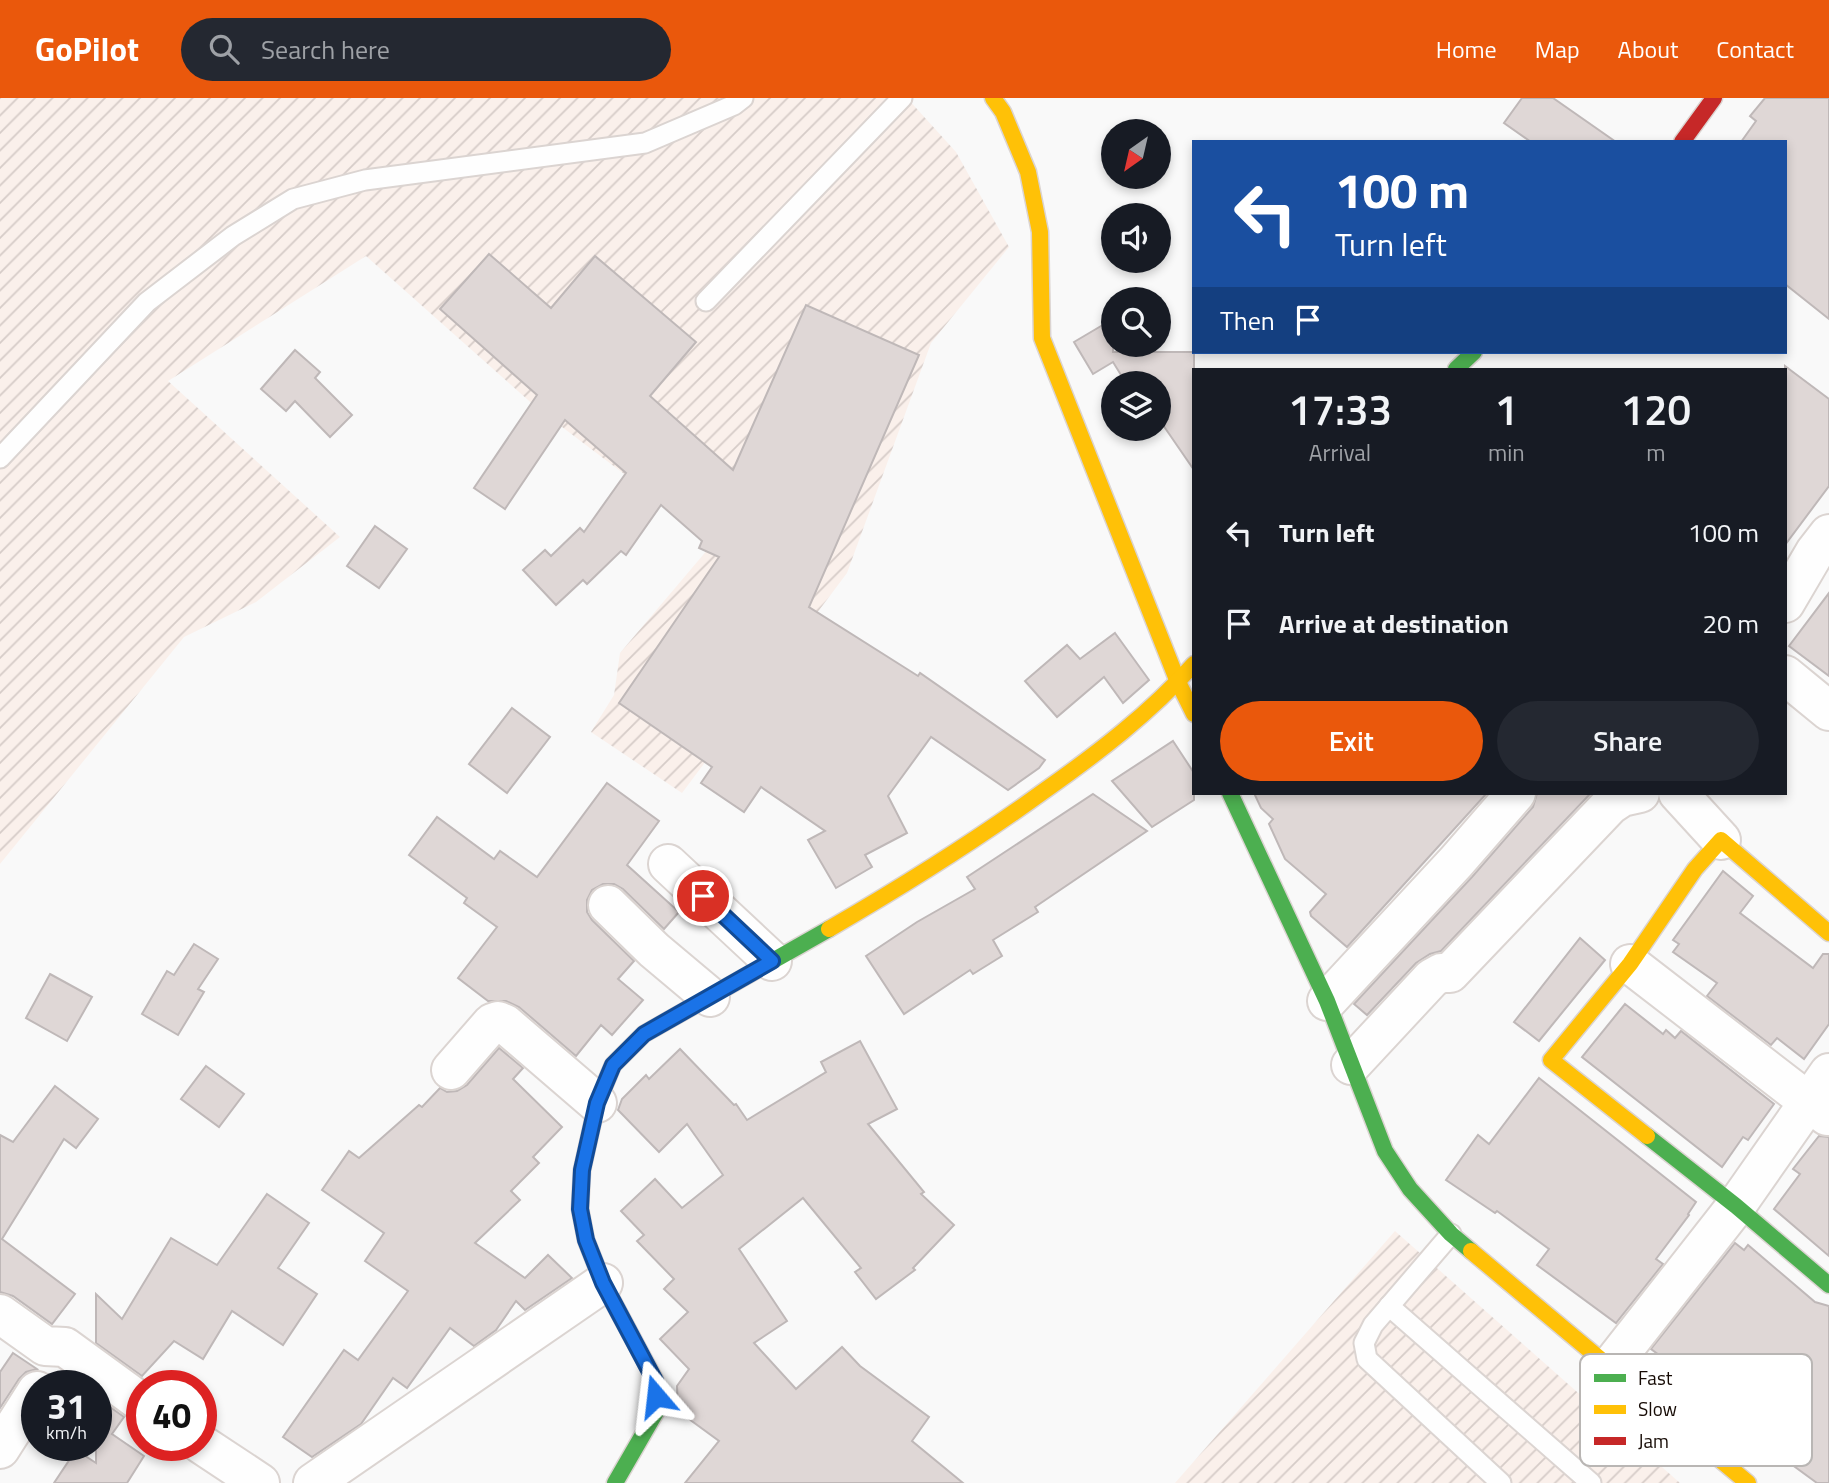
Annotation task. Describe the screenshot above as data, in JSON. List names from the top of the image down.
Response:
{
  "legend": ["Fast", "Slow", "Jam"],
  "north": "bottom left",
  "page": {
    "header": "GoPilot",
    "search": "Search here",
    "nav": [
      "Home",
      "Map",
      "About",
      "Contact"
    ],
    "turn": ["100 m", "Turn left"],
    "then": "Then",
    "eta": [
      "17:33",
      "Arrival",
      "1",
      "min",
      "120",
      "m"
    ],
    "list": [
      {
        "name": "Turn left",
        "value": "100 m"
      },
      {
        "name": "Arrive at destination",
        "value": "20 m"
      }
    ],
    "buttons": ["Exit", "Share"],
    "speed": "31 km/h",
    "limit": "40"
  }
}
